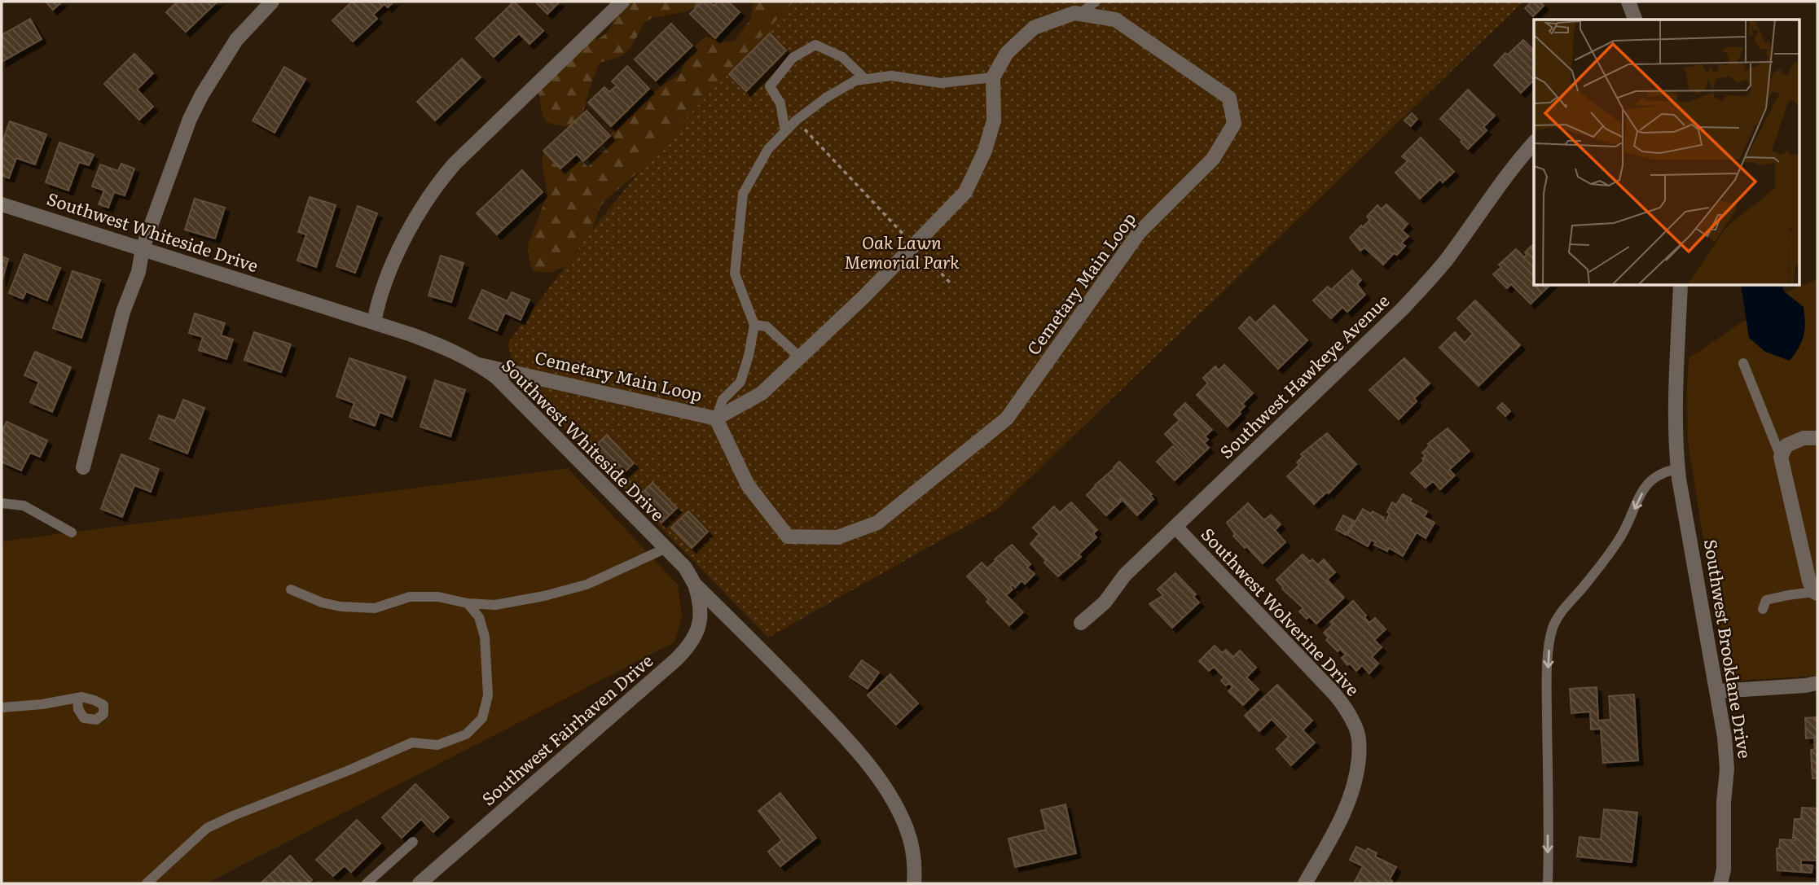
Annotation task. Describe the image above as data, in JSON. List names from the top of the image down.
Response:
{
  "streets": {
    "street": [
      "Southwest Whiteside Drive",
      "Cemetary Main Loop",
      "Southwest Hawkeye Avenue",
      "Southwest Wolverine Drive",
      "Southwest Brooklane Drive",
      "Southwest Fairhaven Drive"
    ]
  },
  "crossings": [
    ["Southwest Whiteside Drive", "Cemetary Main Loop"],
    ["Southwest Whiteside Drive", "Southwest Fairhaven Drive"],
    ["Southwest Hawkeye Avenue", "Southwest Wolverine Drive"]
  ],
  "parks": ["Oak Lawn Memorial Park"]
}
